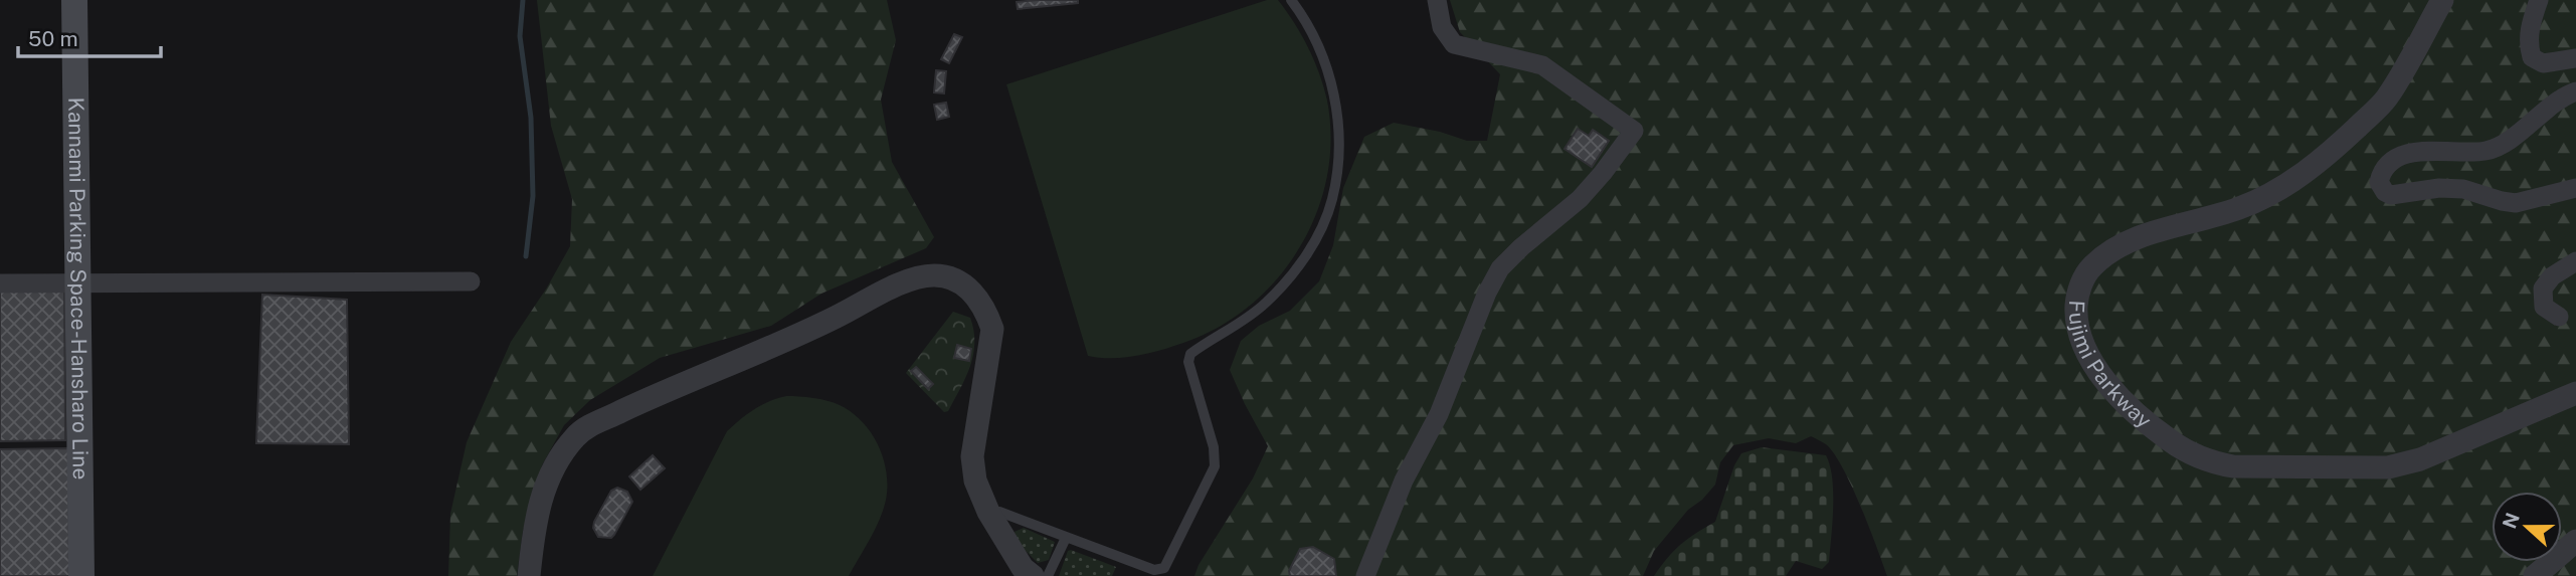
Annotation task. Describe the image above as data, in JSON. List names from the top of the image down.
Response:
{
  "streets": {
    "main road": ["Kannami Parking Space-Hansharo Line"],
    "street": ["Fujimi Parkway"]
  },
  "scale_bar": "50 m",
  "north": "left"
}
